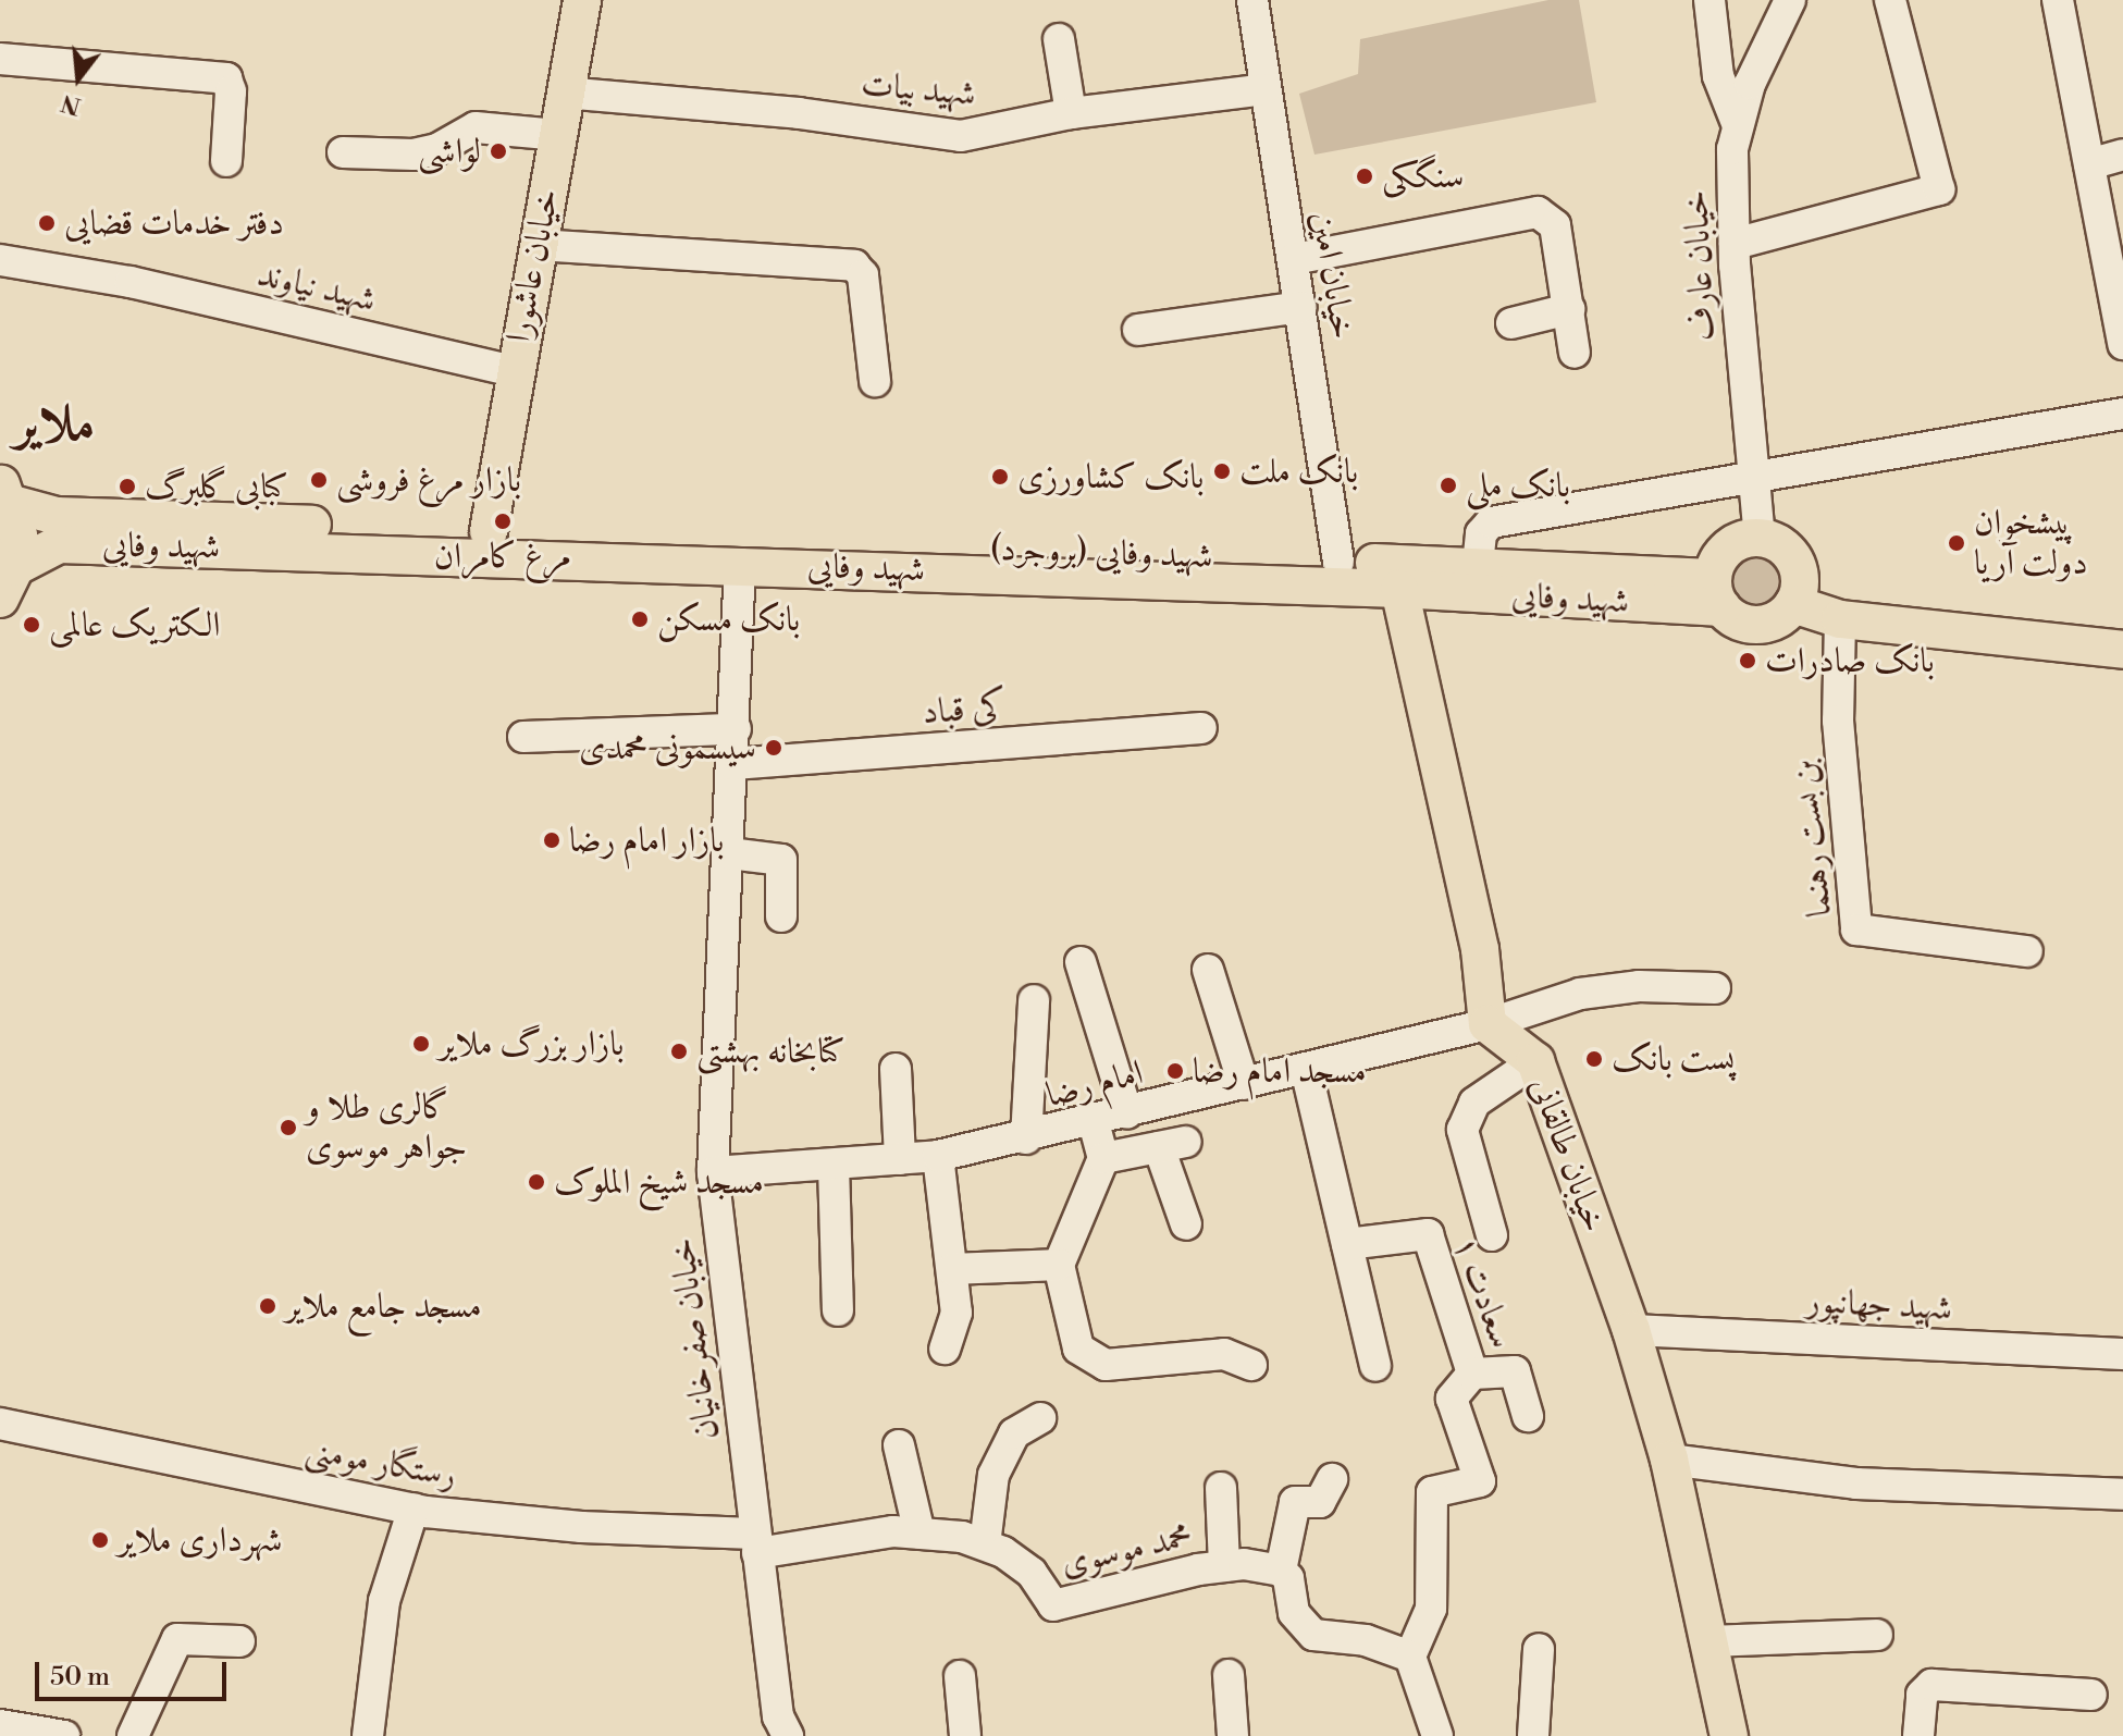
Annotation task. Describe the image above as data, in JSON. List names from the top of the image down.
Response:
{
  "streets": {
    "main road": [
      "خیابان عاشورا",
      "شهید وفایی",
      "شهید وفایی (بروجرد)",
      "خیابان طالقانی"
    ],
    "street": [
      "شهید بیات",
      "خیابان عارف",
      "خیابان امین",
      "شهید نیاوند",
      "کی قباد",
      "بن بست رهنما",
      "امام رضا",
      "سعادت ۱",
      "شهید جهانپور",
      "خیابان صفرخانیان",
      "رستگار مومنی",
      "محمد موسوی"
    ]
  },
  "crossings": [
    ["شهید بیات", "خیابان عاشورا"],
    ["شهید بیات", "خیابان امین"],
    ["خیابان عاشورا", "شهید نیاوند"],
    ["خیابان عاشورا", "شهید وفایی"],
    ["خیابان عاشورا", "شهید وفایی (بروجرد)"],
    ["خیابان عارف", "شهید وفایی"],
    ["خیابان عارف", "شهید وفایی (بروجرد)"],
    ["خیابان امین", "شهید وفایی (بروجرد)"],
    ["شهید وفایی", "شهید وفایی (بروجرد)"],
    ["شهید وفایی", "خیابان صفرخانیان"],
    ["کی قباد", "خیابان صفرخانیان"],
    ["امام رضا", "خیابان طالقانی"],
    ["امام رضا", "خیابان صفرخانیان"],
    ["خیابان طالقانی", "شهید جهانپور"],
    ["خیابان صفرخانیان", "رستگار مومنی"],
    ["خیابان صفرخانیان", "محمد موسوی"],
    ["رستگار مومنی", "محمد موسوی"]
  ],
  "districts": ["ملایر"],
  "places": [
    "لواشی",
    "سنگکی",
    "دفتر خدمات قضایی",
    "بانک ملت",
    "بانک کشاورزی",
    "بازار مرغ فروشی",
    "بانک ملی",
    "کبابی گلبرگ",
    "مرغ کامران",
    "پیشخوان دولت آریا",
    "بانک مسکن",
    "الکتریک عالمی",
    "بانک صادرات",
    "سیسمونی محمدی",
    "بازار امام رضا",
    "بازار بزرگ ملایر",
    "کتابخانه بهشتی",
    "پست بانک",
    "مسجد امام رضا",
    "گالری طلا و جواهر موسوی",
    "مسجد شیخ الملوک",
    "مسجد جامع ملایر",
    "شهرداری ملایر"
  ],
  "scale_bar": "50 m",
  "north": "bottom"
}
